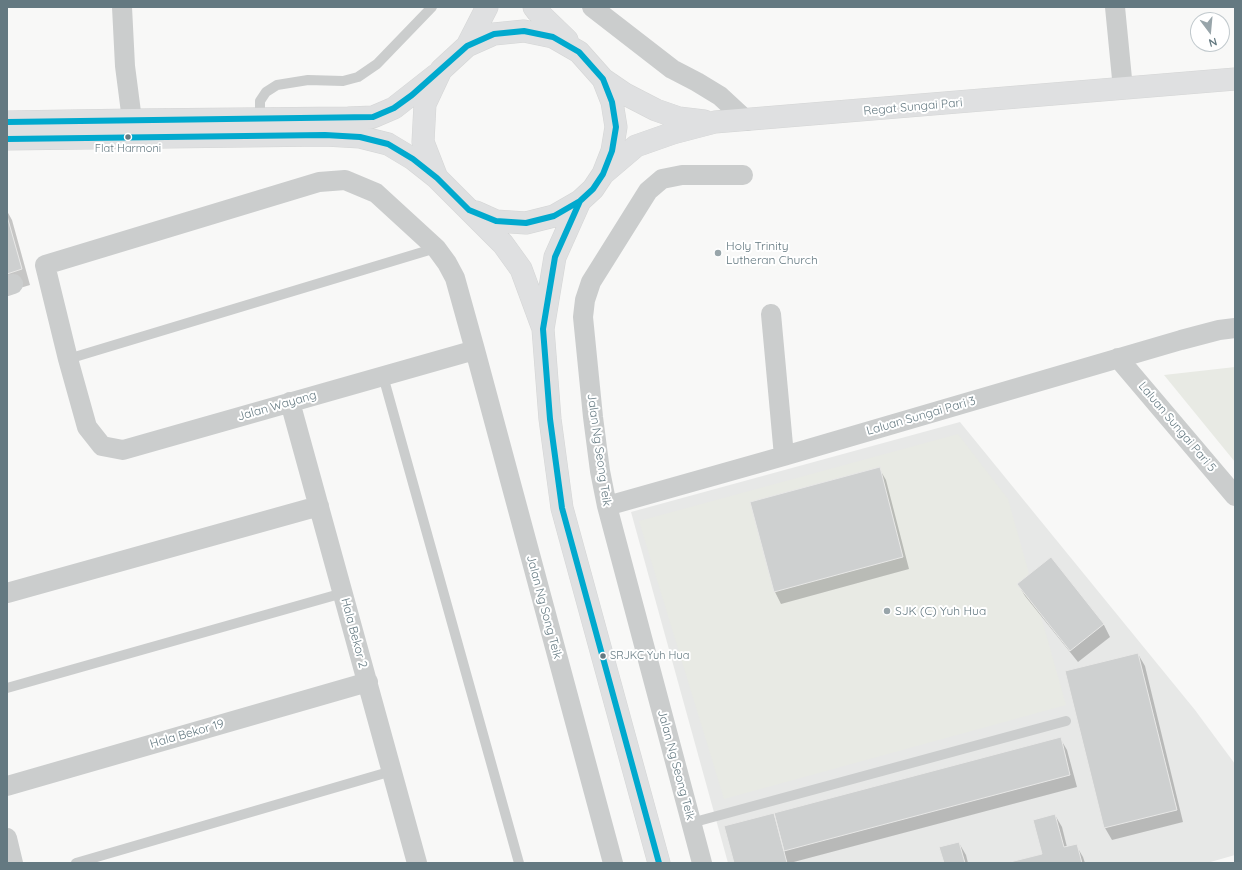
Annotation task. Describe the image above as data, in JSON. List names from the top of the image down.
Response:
{
  "streets": {
    "main road": ["Regat Sungai Pari"],
    "street": [
      "Jalan Wayang",
      "Laluan Sungai Pari 3",
      "Laluan Sungai Pari 5",
      "Jalan Ng Seong Teik",
      "Jalan Ng Song Teik",
      "Hala Bekor 2",
      "Hala Bekor 19"
    ]
  },
  "crossings": [
    ["Jalan Wayang", "Jalan Ng Song Teik"],
    ["Jalan Wayang", "Hala Bekor 2"],
    ["Laluan Sungai Pari 3", "Laluan Sungai Pari 5"],
    ["Laluan Sungai Pari 3", "Jalan Ng Seong Teik"],
    ["Hala Bekor 2", "Hala Bekor 19"]
  ],
  "places": [
    "Flat Harmoni",
    "Holy Trinity Lutheran Church",
    "SJK (C) Yuh Hua",
    "SRJKC Yuh Hua"
  ],
  "north": "bottom"
}
